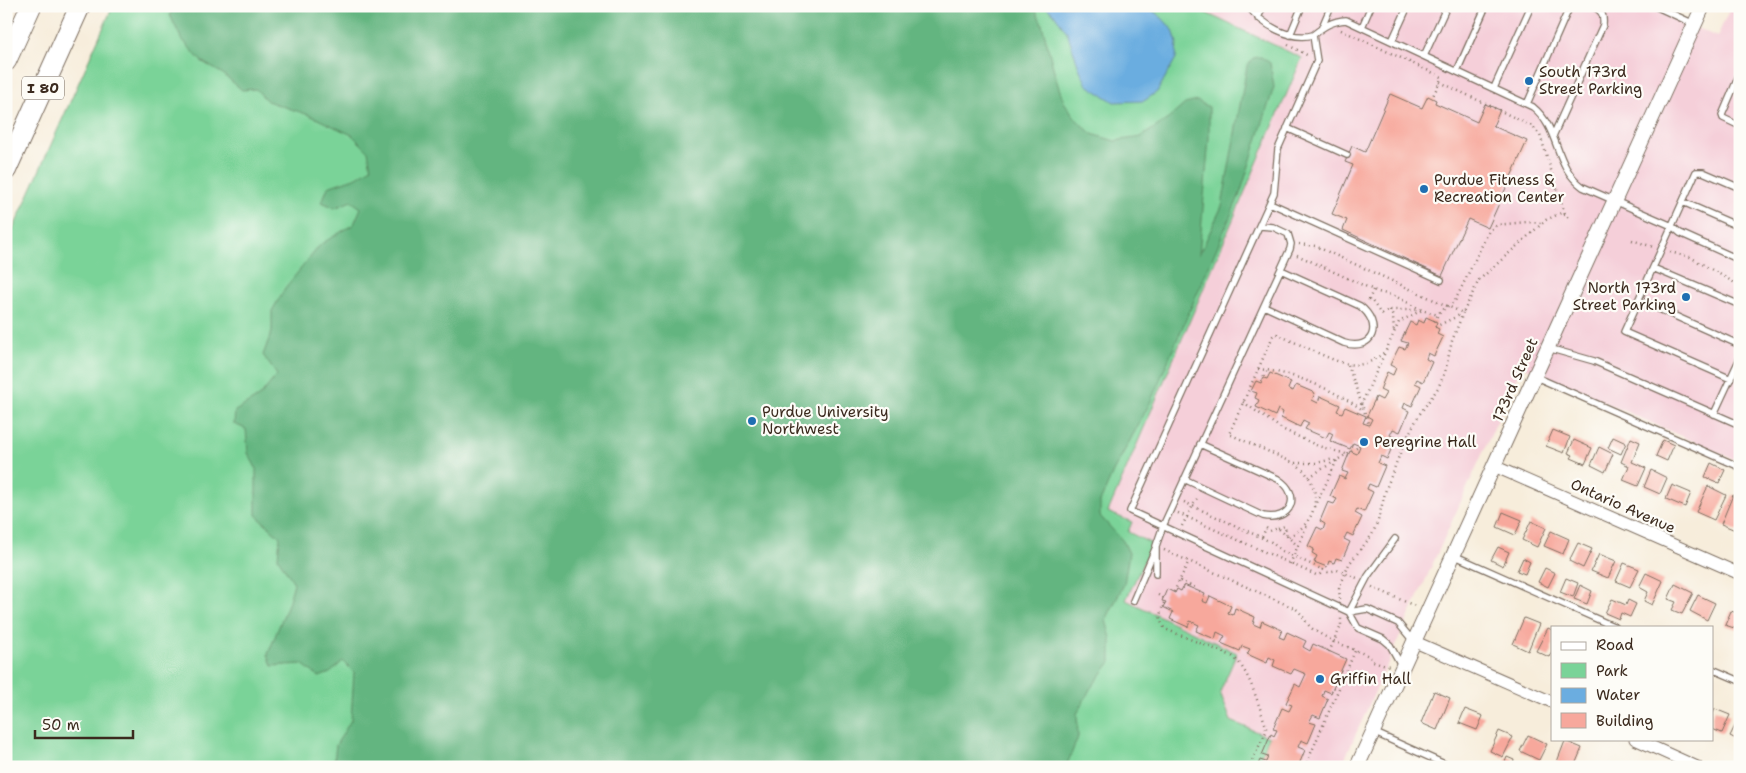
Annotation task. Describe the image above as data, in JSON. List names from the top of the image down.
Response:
{
  "streets": {
    "highway": ["I 80"],
    "street": ["173rd Street", "Ontario Avenue"]
  },
  "crossings": [
    ["173rd Street", "Ontario Avenue"]
  ],
  "places": [
    "South 173rd Street Parking",
    "Purdue Fitness & Recreation Center",
    "North 173rd Street Parking",
    "Purdue University Northwest",
    "Peregrine Hall",
    "Griffin Hall"
  ],
  "legend": [
    "Road",
    "Park",
    "Water",
    "Building"
  ],
  "scale_bar": "50 m"
}
